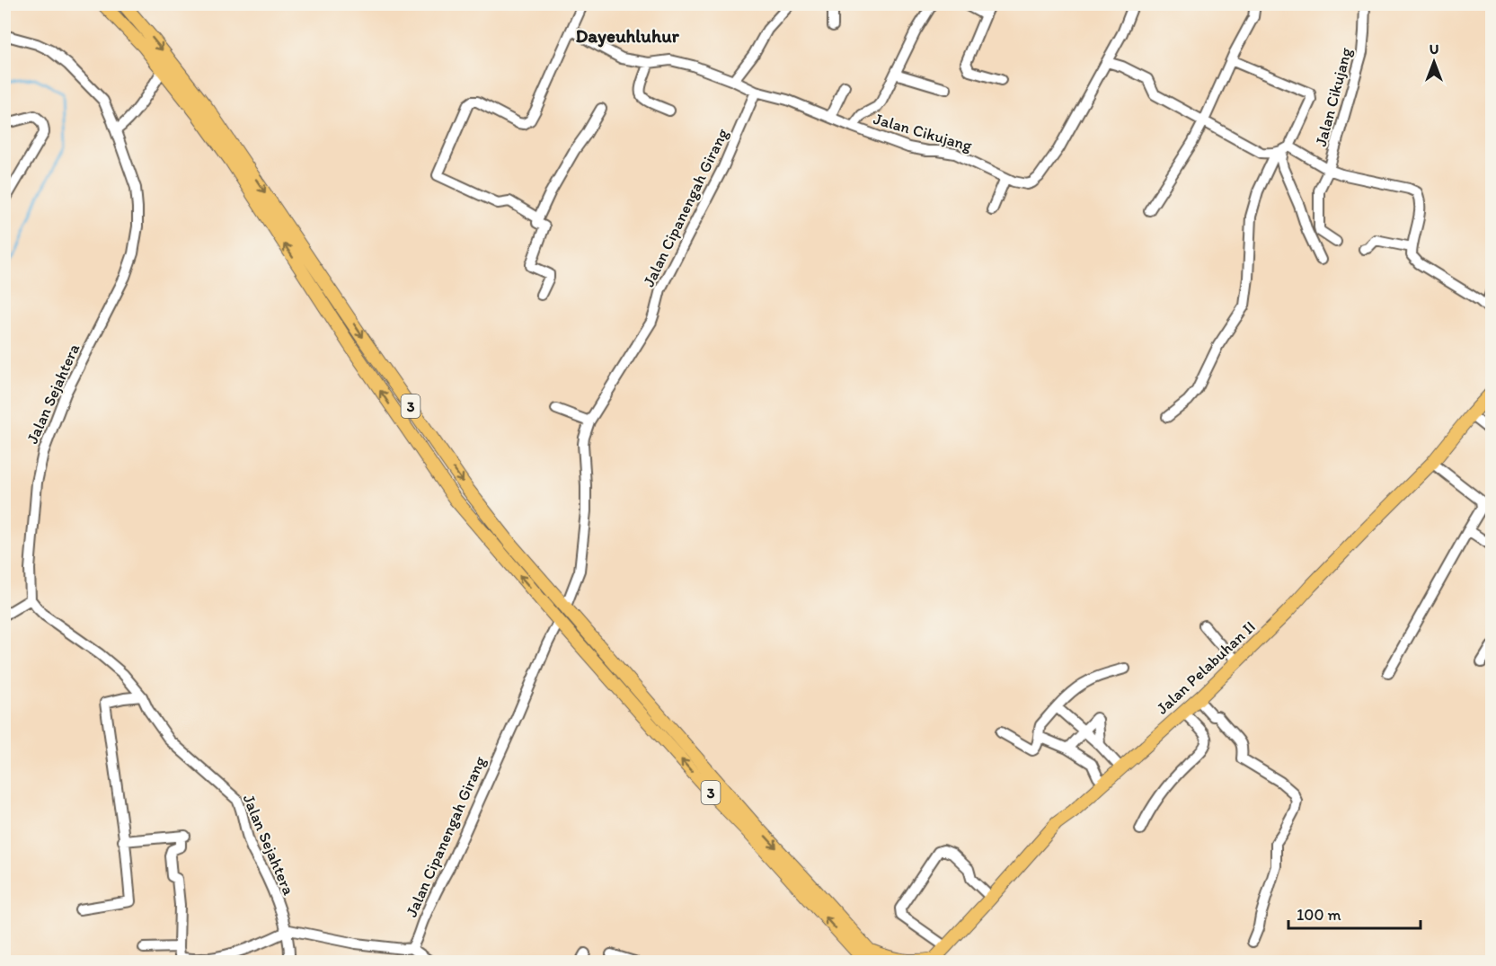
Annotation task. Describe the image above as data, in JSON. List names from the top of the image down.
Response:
{
  "streets": {
    "main road": ["3", "Jalan Pelabuhan II"],
    "street": ["Jalan Cikujang", "Jalan Cipanengah Girang", "Jalan Sejahtera"]
  },
  "crossings": [
    ["Jalan Cikujang", "Jalan Cipanengah Girang"],
    ["Jalan Cipanengah Girang", "3"]
  ],
  "districts": ["Dayeuhluhur"],
  "scale_bar": "100 m",
  "north": "top"
}
